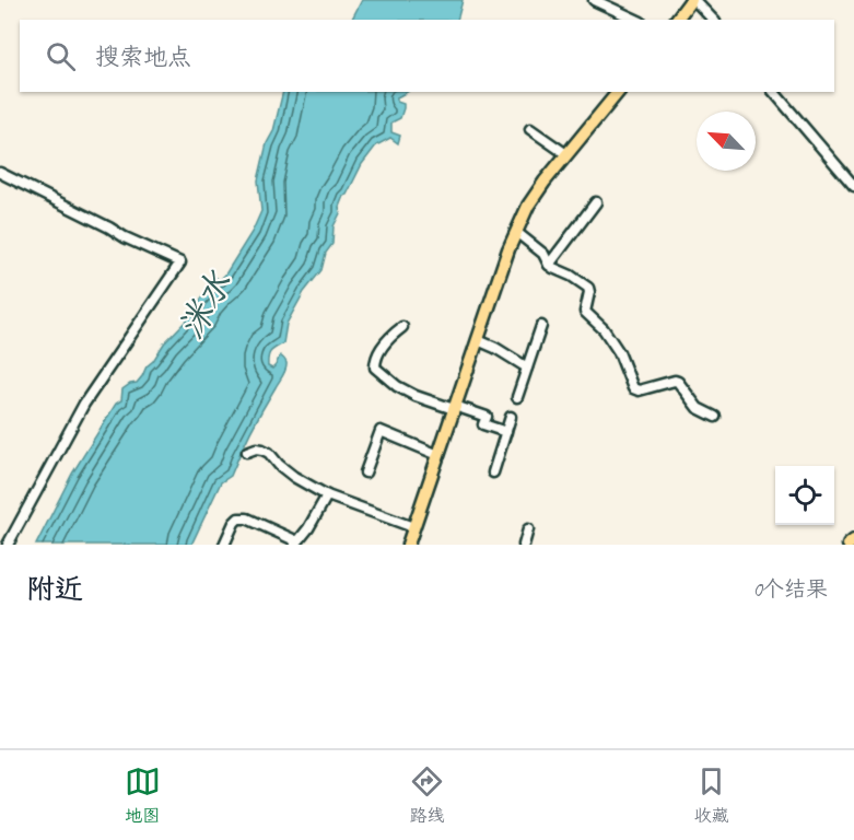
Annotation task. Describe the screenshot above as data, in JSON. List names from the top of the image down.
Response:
{
  "water": ["洣水"],
  "north": "top left",
  "page": {
    "search": "搜索地点",
    "heading": ["附近", "0个结果"],
    "nav": ["地图", "路线", "收藏"]
  }
}
